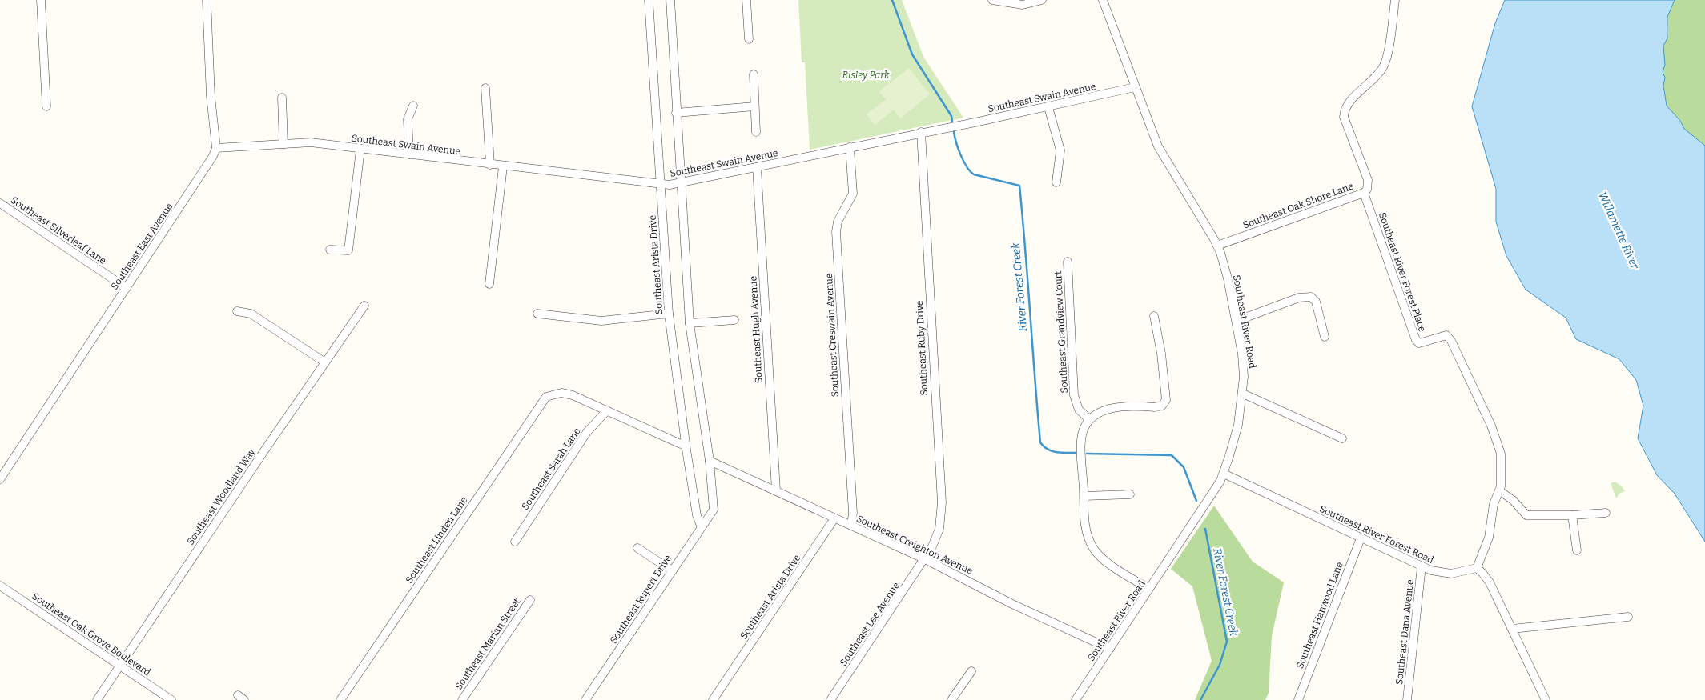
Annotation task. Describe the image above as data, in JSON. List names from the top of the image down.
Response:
{
  "streets": {
    "street": [
      "Southeast Swain Avenue",
      "Southeast Oak Shore Lane",
      "Southeast Silverleaf Lane",
      "Southeast East Avenue",
      "Southeast Arista Drive",
      "Southeast River Forest Place",
      "Southeast River Road",
      "Southeast Hugh Avenue",
      "Southeast Grandview Court",
      "Southeast Creswain Avenue",
      "Southeast Ruby Drive",
      "Southeast Sarah Lane",
      "Southeast Woodland Way",
      "Southeast River Forest Road",
      "Southeast Linden Lane",
      "Southeast Creighton Avenue",
      "Southeast Rupert Drive",
      "Southeast Hanwood Lane",
      "Southeast Lee Avenue",
      "Southeast Dana Avenue",
      "Southeast Oak Grove Boulevard",
      "Southeast Marian Street"
    ]
  },
  "crossings": [
    ["Southeast Swain Avenue", "Southeast East Avenue"],
    ["Southeast Swain Avenue", "Southeast Arista Drive"],
    ["Southeast Swain Avenue", "Southeast River Road"],
    ["Southeast Swain Avenue", "Southeast Hugh Avenue"],
    ["Southeast Swain Avenue", "Southeast Creswain Avenue"],
    ["Southeast Swain Avenue", "Southeast Ruby Drive"],
    ["Southeast Oak Shore Lane", "Southeast River Forest Place"],
    ["Southeast Oak Shore Lane", "Southeast River Road"],
    ["Southeast Silverleaf Lane", "Southeast East Avenue"],
    ["Southeast Arista Drive", "Southeast Creighton Avenue"],
    ["Southeast Arista Drive", "Southeast Rupert Drive"],
    ["Southeast River Forest Place", "Southeast River Forest Road"],
    ["Southeast River Road", "Southeast River Forest Road"],
    ["Southeast River Road", "Southeast Creighton Avenue"],
    ["Southeast Hugh Avenue", "Southeast Creighton Avenue"],
    ["Southeast Creswain Avenue", "Southeast Creighton Avenue"],
    ["Southeast Ruby Drive", "Southeast Creighton Avenue"],
    ["Southeast Ruby Drive", "Southeast Lee Avenue"],
    ["Southeast Sarah Lane", "Southeast Linden Lane"],
    ["Southeast Woodland Way", "Southeast Oak Grove Boulevard"],
    ["Southeast River Forest Road", "Southeast Hanwood Lane"],
    ["Southeast River Forest Road", "Southeast Dana Avenue"],
    ["Southeast Creighton Avenue", "Southeast Rupert Drive"],
    ["Southeast Creighton Avenue", "Southeast Lee Avenue"]
  ],
  "water": ["Willamette River", "River Forest Creek"],
  "parks": ["Risley Park"]
}
